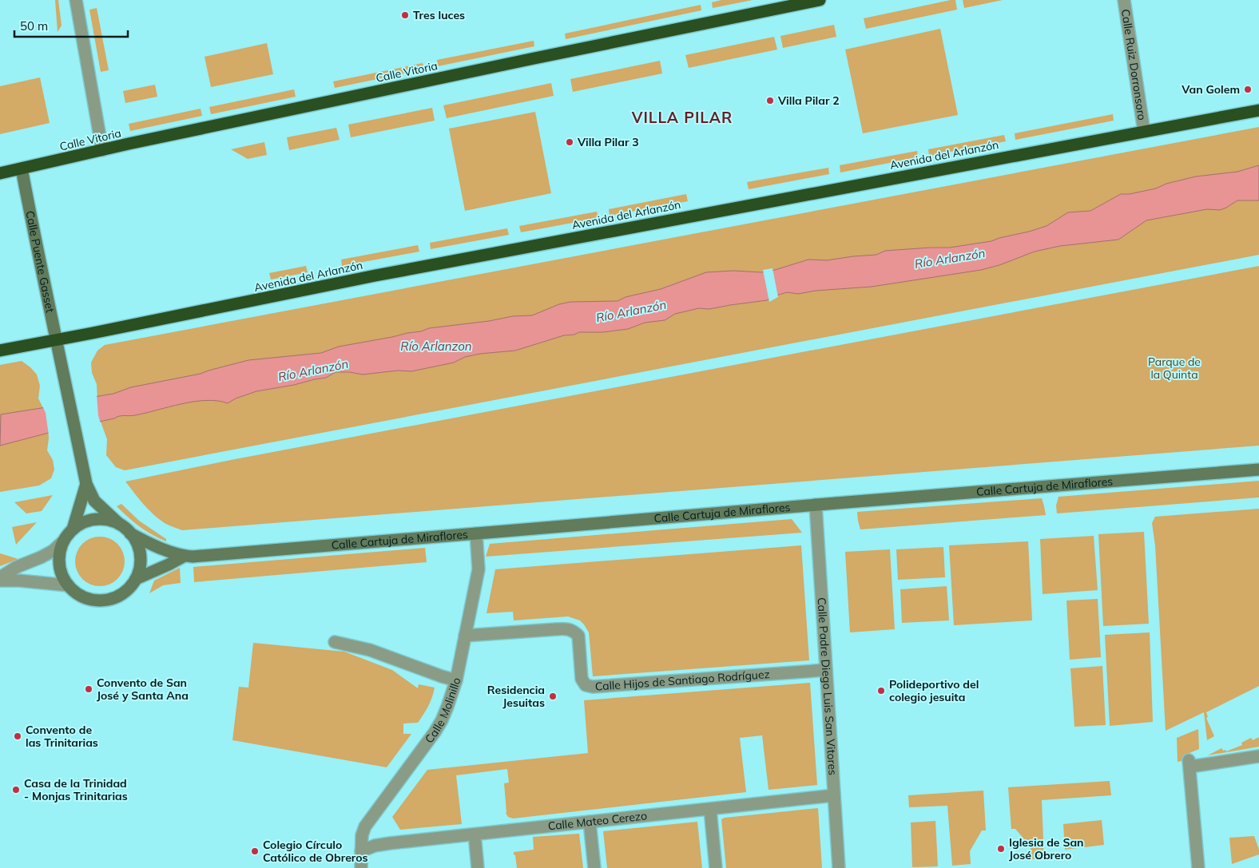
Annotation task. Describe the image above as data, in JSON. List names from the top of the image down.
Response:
{
  "streets": {
    "highway": ["Calle Vitoria", "Avenida del Arlanzón"],
    "street": [
      "Calle Ruiz Dorronsoro",
      "Calle Puente Gasset",
      "Calle Cartuja de Miraflores",
      "Calle Hijos de Santiago Rodríguez",
      "Calle Padre Diego Luis San Vitores",
      "Calle Molinillo",
      "Calle Mateo Cerezo"
    ]
  },
  "crossings": [
    ["Calle Ruiz Dorronsoro", "Avenida del Arlanzón"],
    ["Calle Vitoria", "Calle Puente Gasset"],
    ["Avenida del Arlanzón", "Calle Puente Gasset"],
    ["Calle Cartuja de Miraflores", "Calle Padre Diego Luis San Vitores"],
    ["Calle Cartuja de Miraflores", "Calle Molinillo"],
    ["Calle Hijos de Santiago Rodríguez", "Calle Padre Diego Luis San Vitores"],
    ["Calle Hijos de Santiago Rodríguez", "Calle Molinillo"],
    ["Calle Padre Diego Luis San Vitores", "Calle Mateo Cerezo"],
    ["Calle Molinillo", "Calle Mateo Cerezo"]
  ],
  "districts": ["VILLA PILAR"],
  "water": ["Río Arlanzón", "Río Arlanzon"],
  "parks": ["Parque de la Quinta"],
  "places": [
    "Tres luces",
    "Van Golem",
    "Villa Pilar 2",
    "Villa Pilar 3",
    "Convento de San José y Santa Ana",
    "Polideportivo del colegio jesuita",
    "Residencia Jesuitas",
    "Convento de las Trinitarias",
    "Casa de la Trinidad - Monjas Trinitarias",
    "Iglesia de San José Obrero",
    "Colegio Círculo Católico de Obreros"
  ],
  "scale_bar": "50 m"
}
